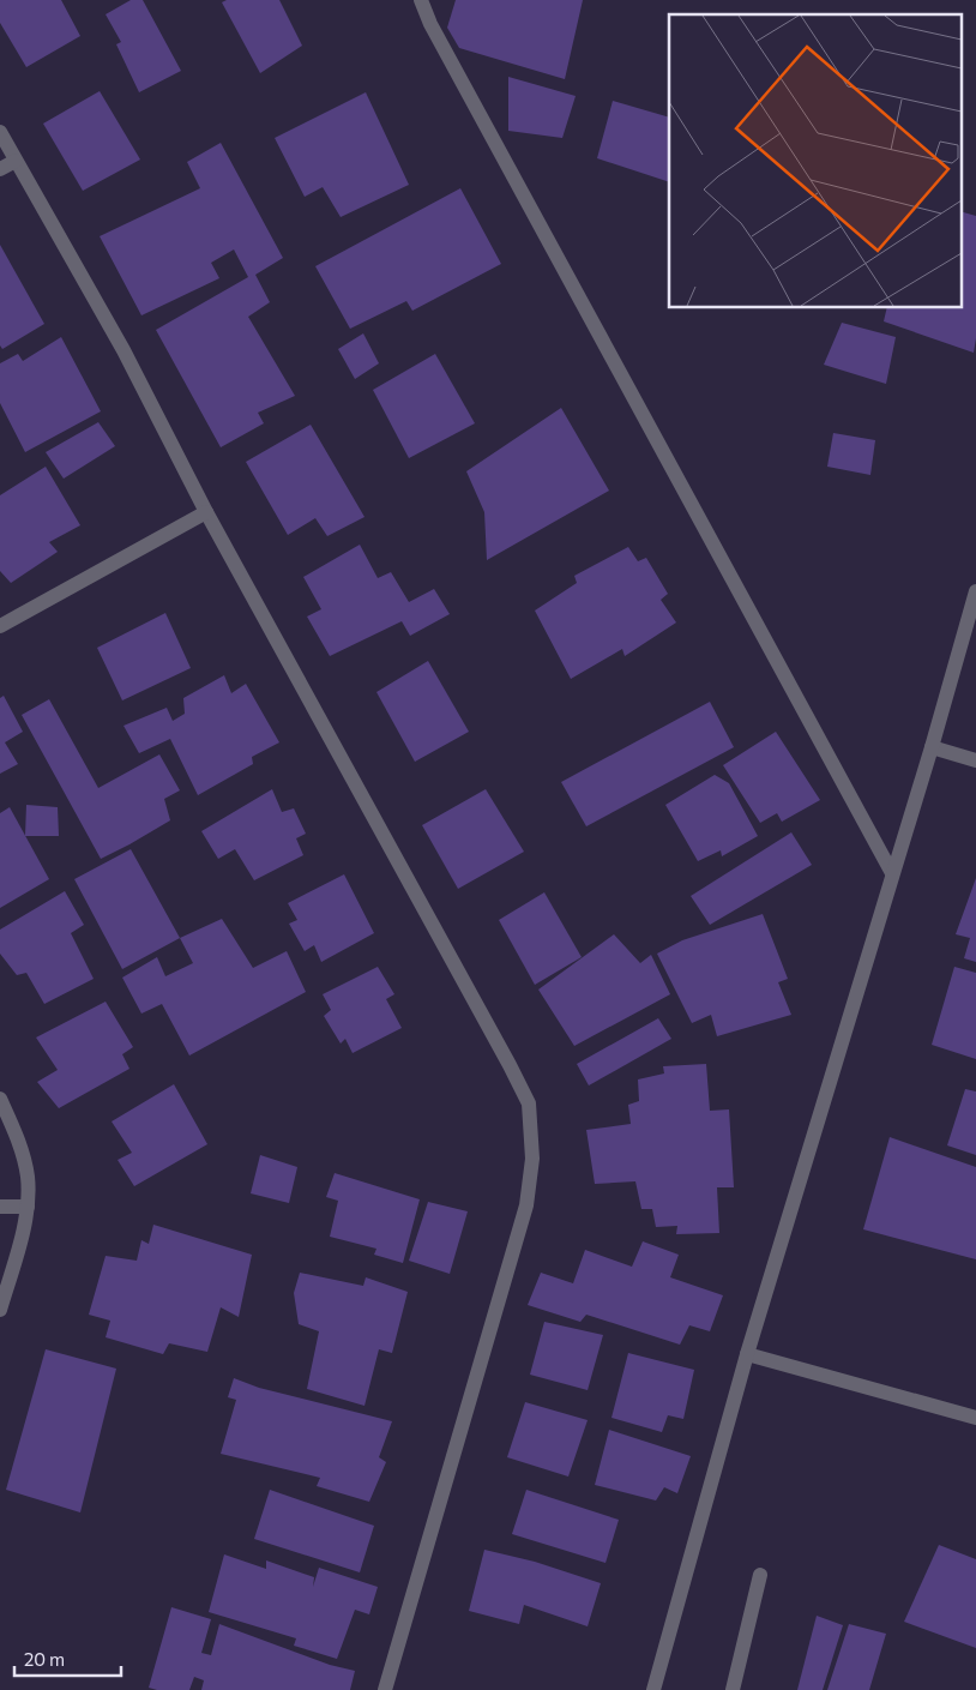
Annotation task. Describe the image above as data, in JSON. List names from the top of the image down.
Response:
{
  "scale_bar": "20 m"
}
